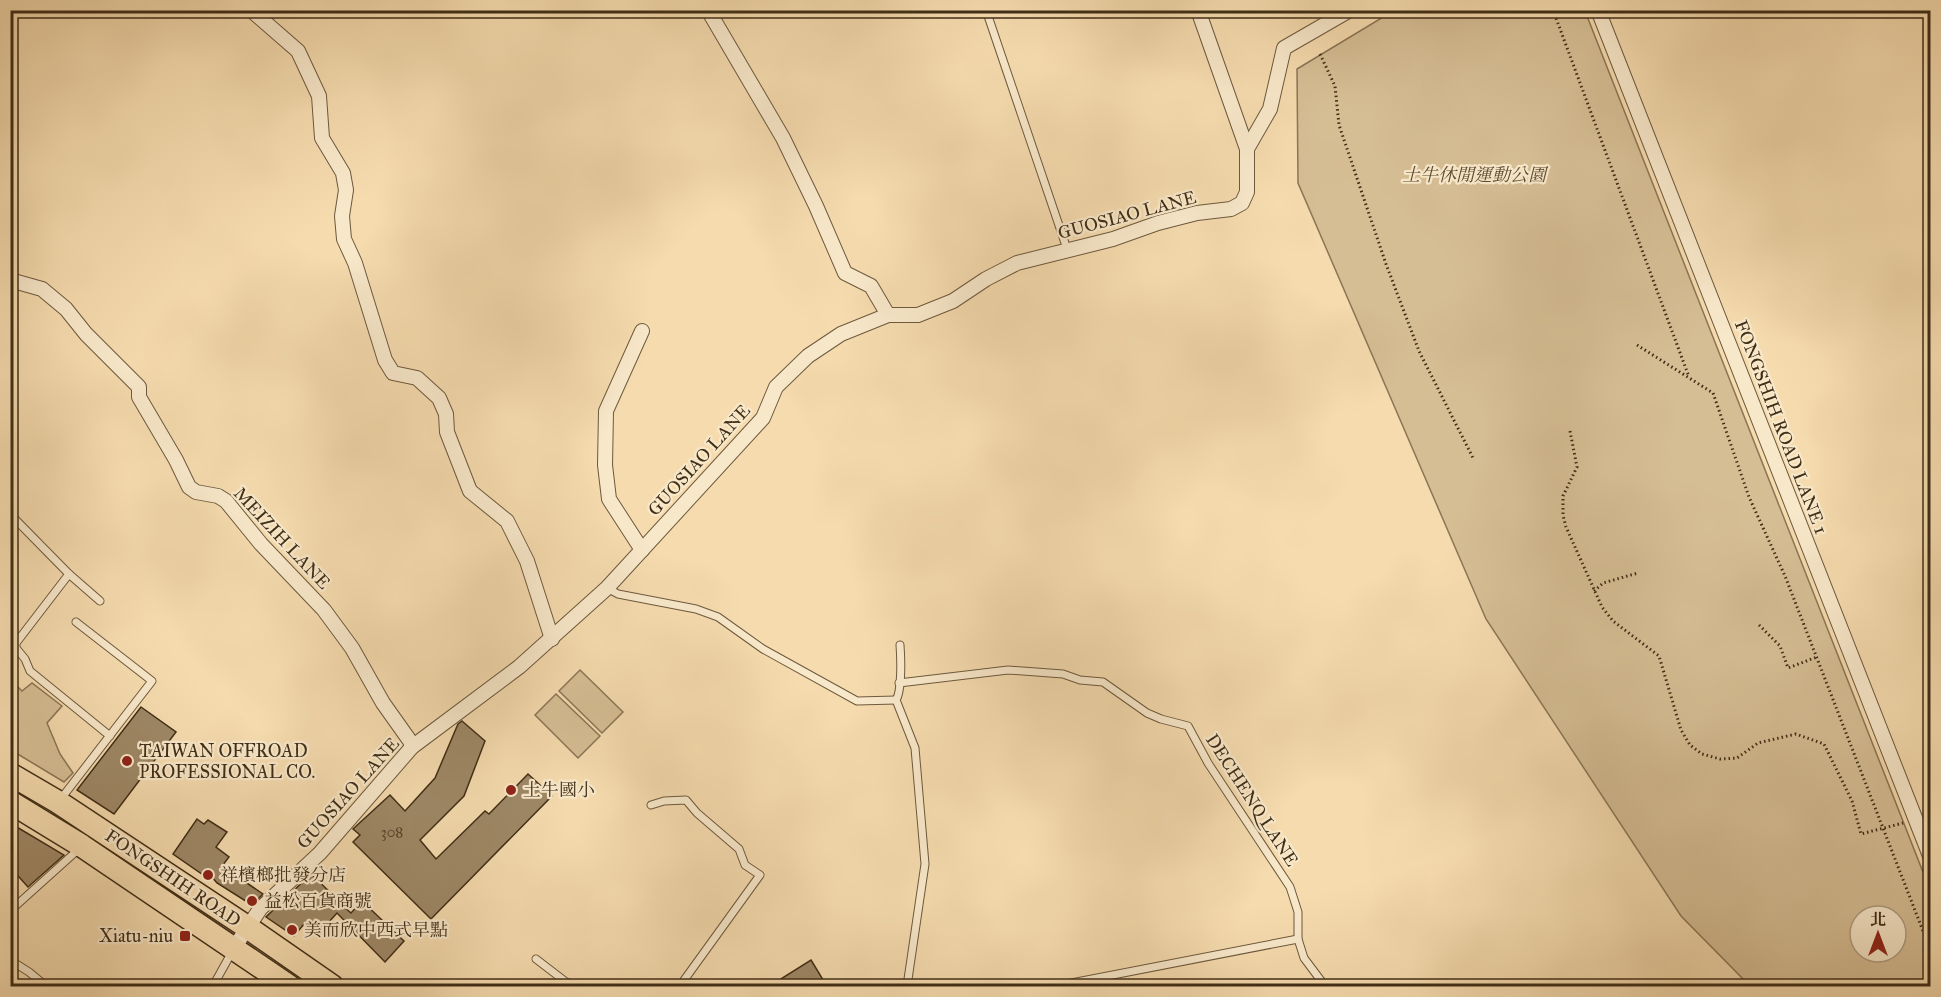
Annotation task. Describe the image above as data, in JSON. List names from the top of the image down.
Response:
{
  "streets": {
    "main road": ["FONGSHIH ROAD"],
    "street": ["GUOSIAO LANE", "FONGSHIH ROAD LANE 1", "MEIZIH LANE"],
    "lane": ["DECHENQ LANE"]
  },
  "crossings": [
    ["GUOSIAO LANE", "MEIZIH LANE"],
    ["GUOSIAO LANE", "FONGSHIH ROAD"]
  ],
  "parks": ["土牛休閒運動公園"],
  "places": {
    "other": [
      "TAIWAN OFFROAD PROFESSIONAL CO.",
      "土牛國小",
      "祥檳榔批發分店",
      "益松百貨商號",
      "美而欣中西式早點"
    ],
    "transit": ["Xiatu-niu"]
  },
  "house_numbers": ["308"],
  "north": "top"
}
